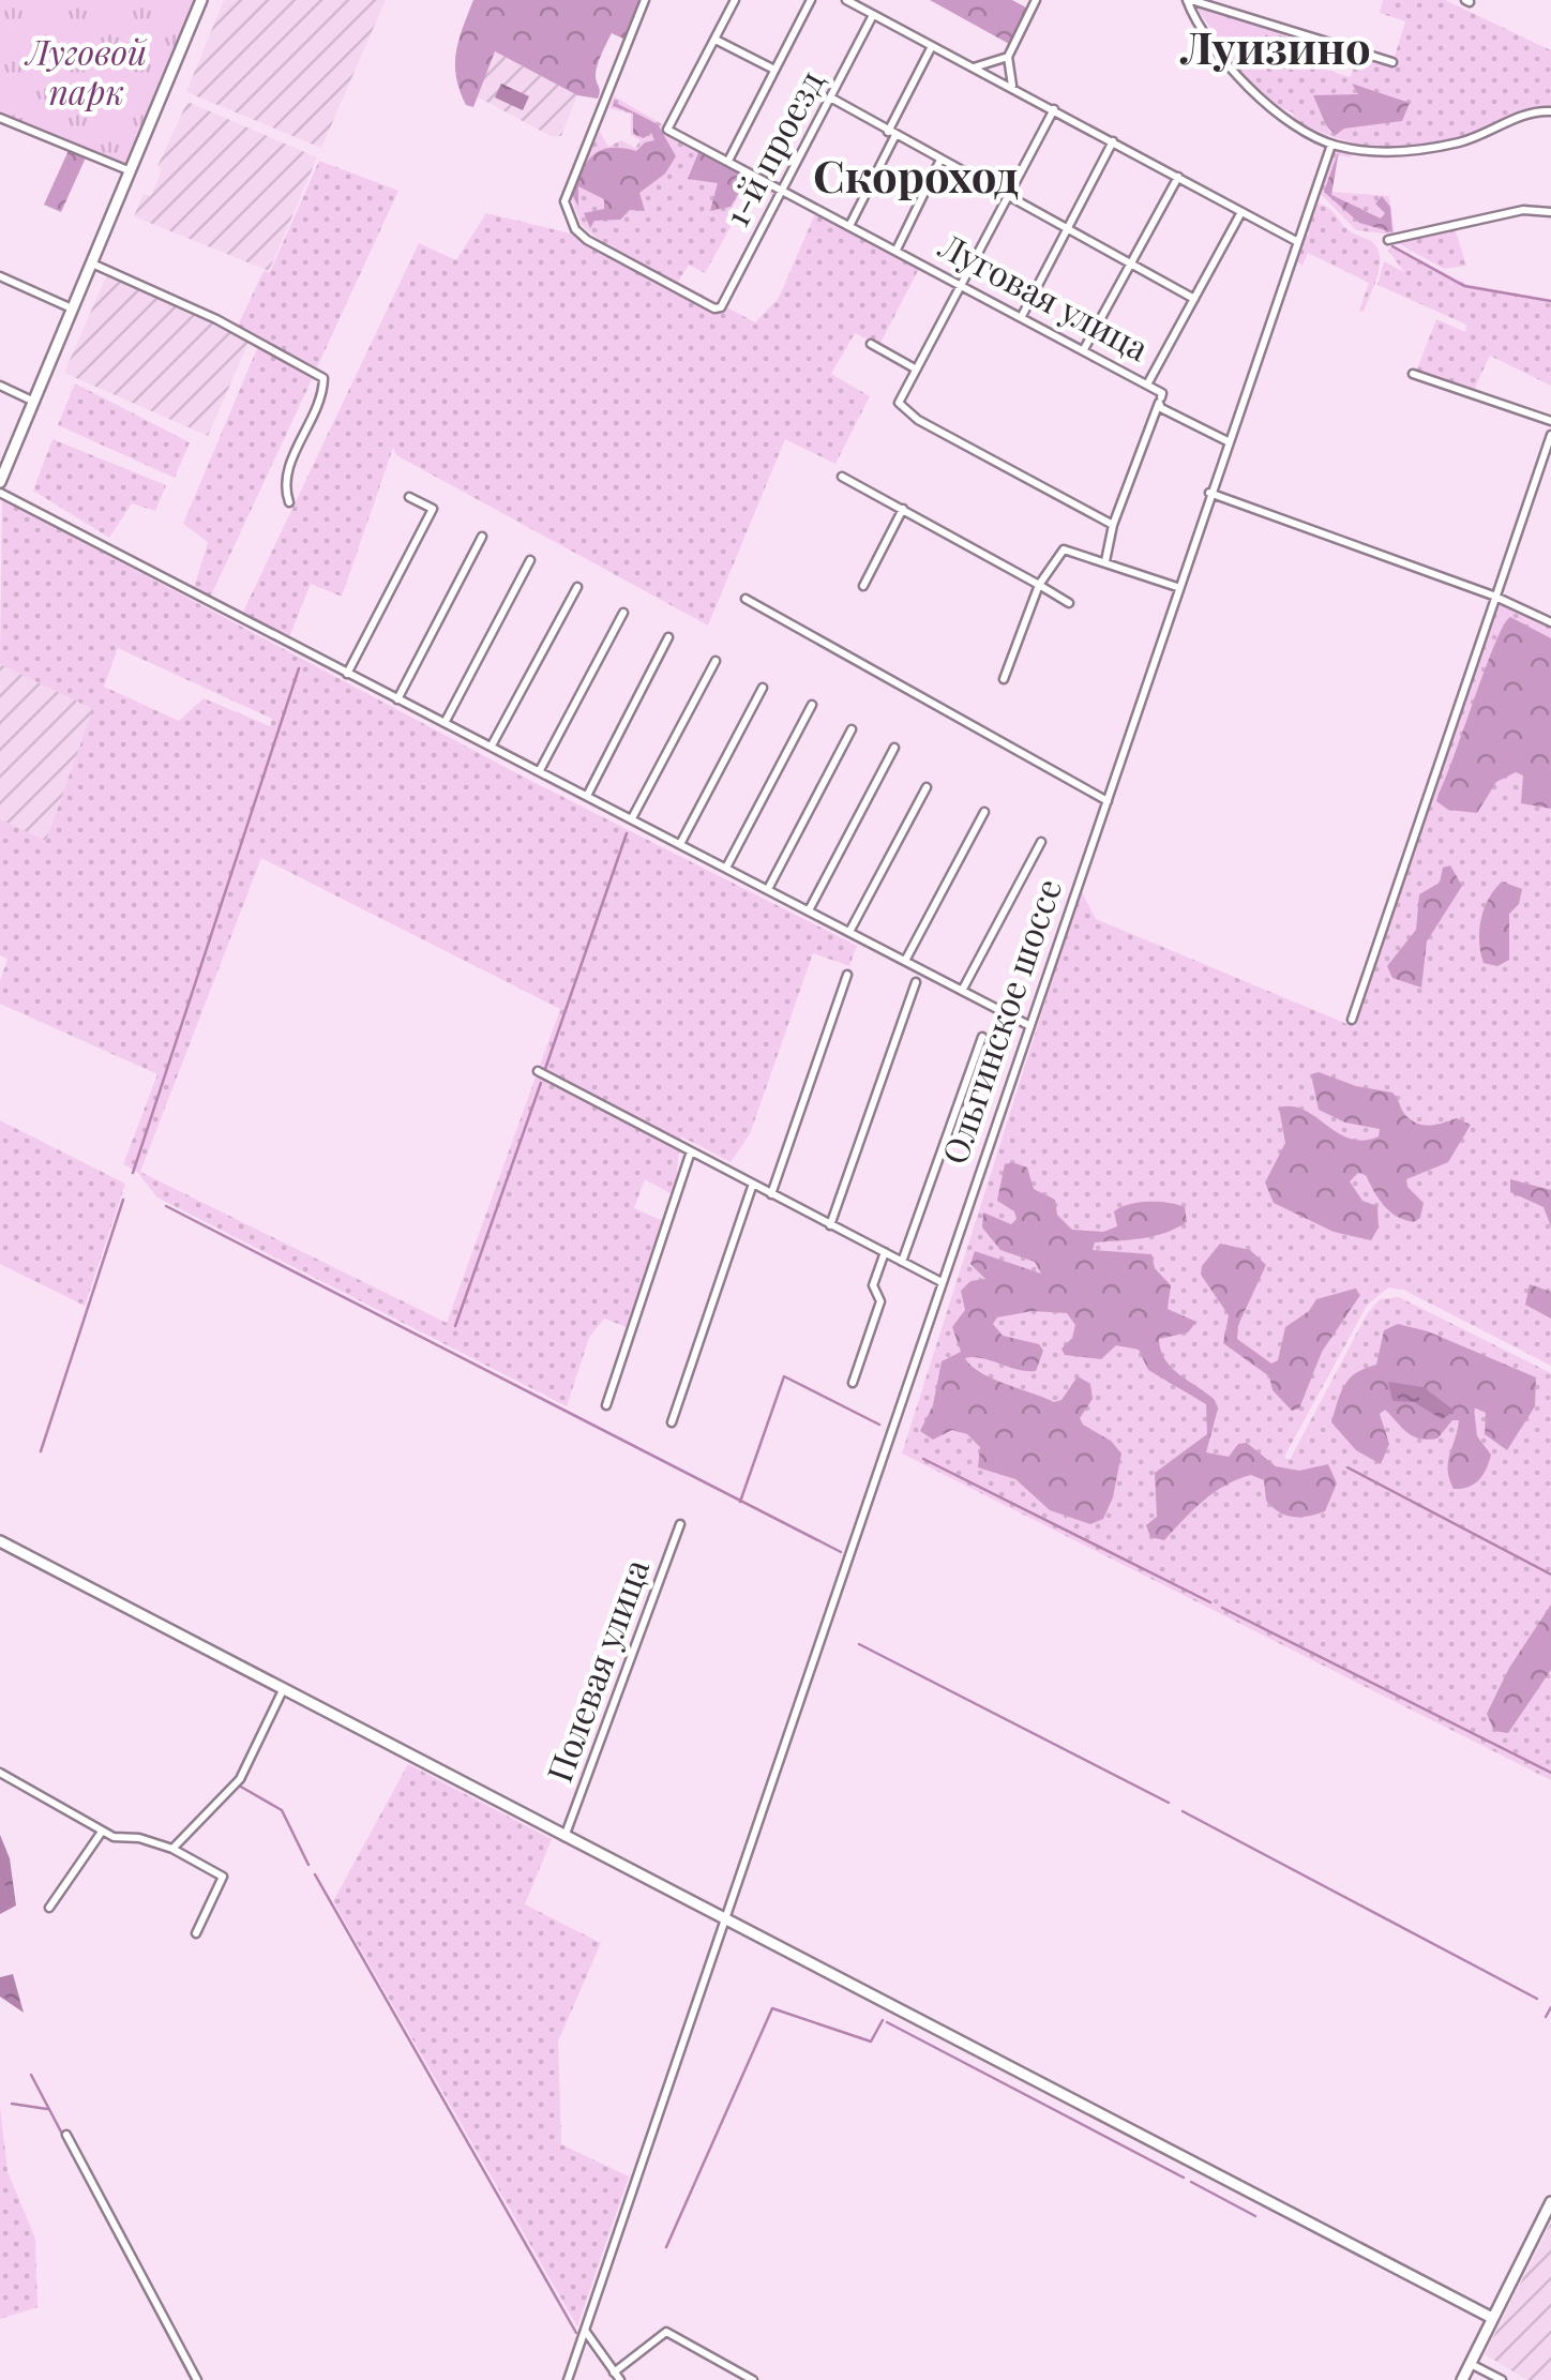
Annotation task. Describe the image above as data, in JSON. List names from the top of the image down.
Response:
{
  "streets": {
    "street": [
      "1-й проезд",
      "Луговая улица",
      "Ольгинское шоссе",
      "Полевая улица"
    ]
  },
  "crossings": [
    ["1-й проезд", "Луговая улица"],
    ["Луговая улица", "Ольгинское шоссе"]
  ],
  "districts": ["Луизино", "Скороход"],
  "parks": ["Луговой парк"]
}
